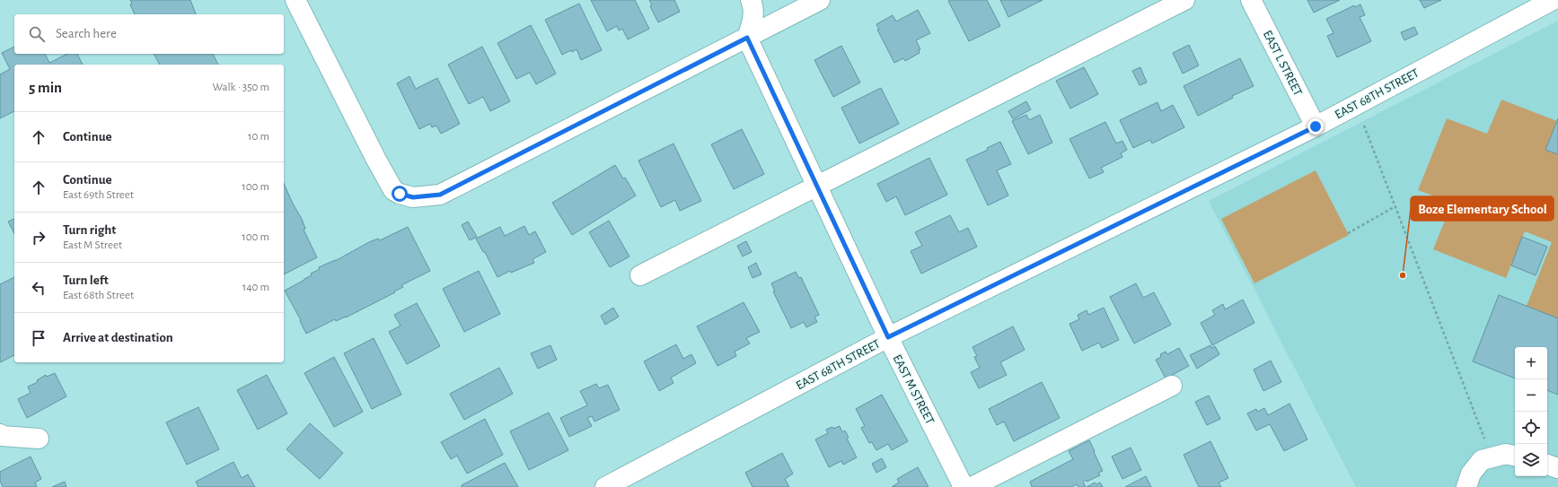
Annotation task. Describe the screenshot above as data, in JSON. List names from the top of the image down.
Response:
{
  "streets": {
    "street": ["EAST L STREET", "EAST 68TH STREET", "EAST M STREET"]
  },
  "crossings": [
    ["EAST L STREET", "EAST 68TH STREET"],
    ["EAST 68TH STREET", "EAST M STREET"]
  ],
  "places": ["Boze Elementary School"],
  "page": {
    "search": "Search here",
    "heading": ["5 min", "Walk · 350 m"],
    "list": [
      ["Continue", "10 m"],
      ["Continue", "East 69th Street", "100 m"],
      ["Turn right", "East M Street", "100 m"],
      ["Turn left", "East 68th Street", "140 m"],
      "Arrive at destination"
    ],
    "map_buttons": ["+", "−"]
  }
}
